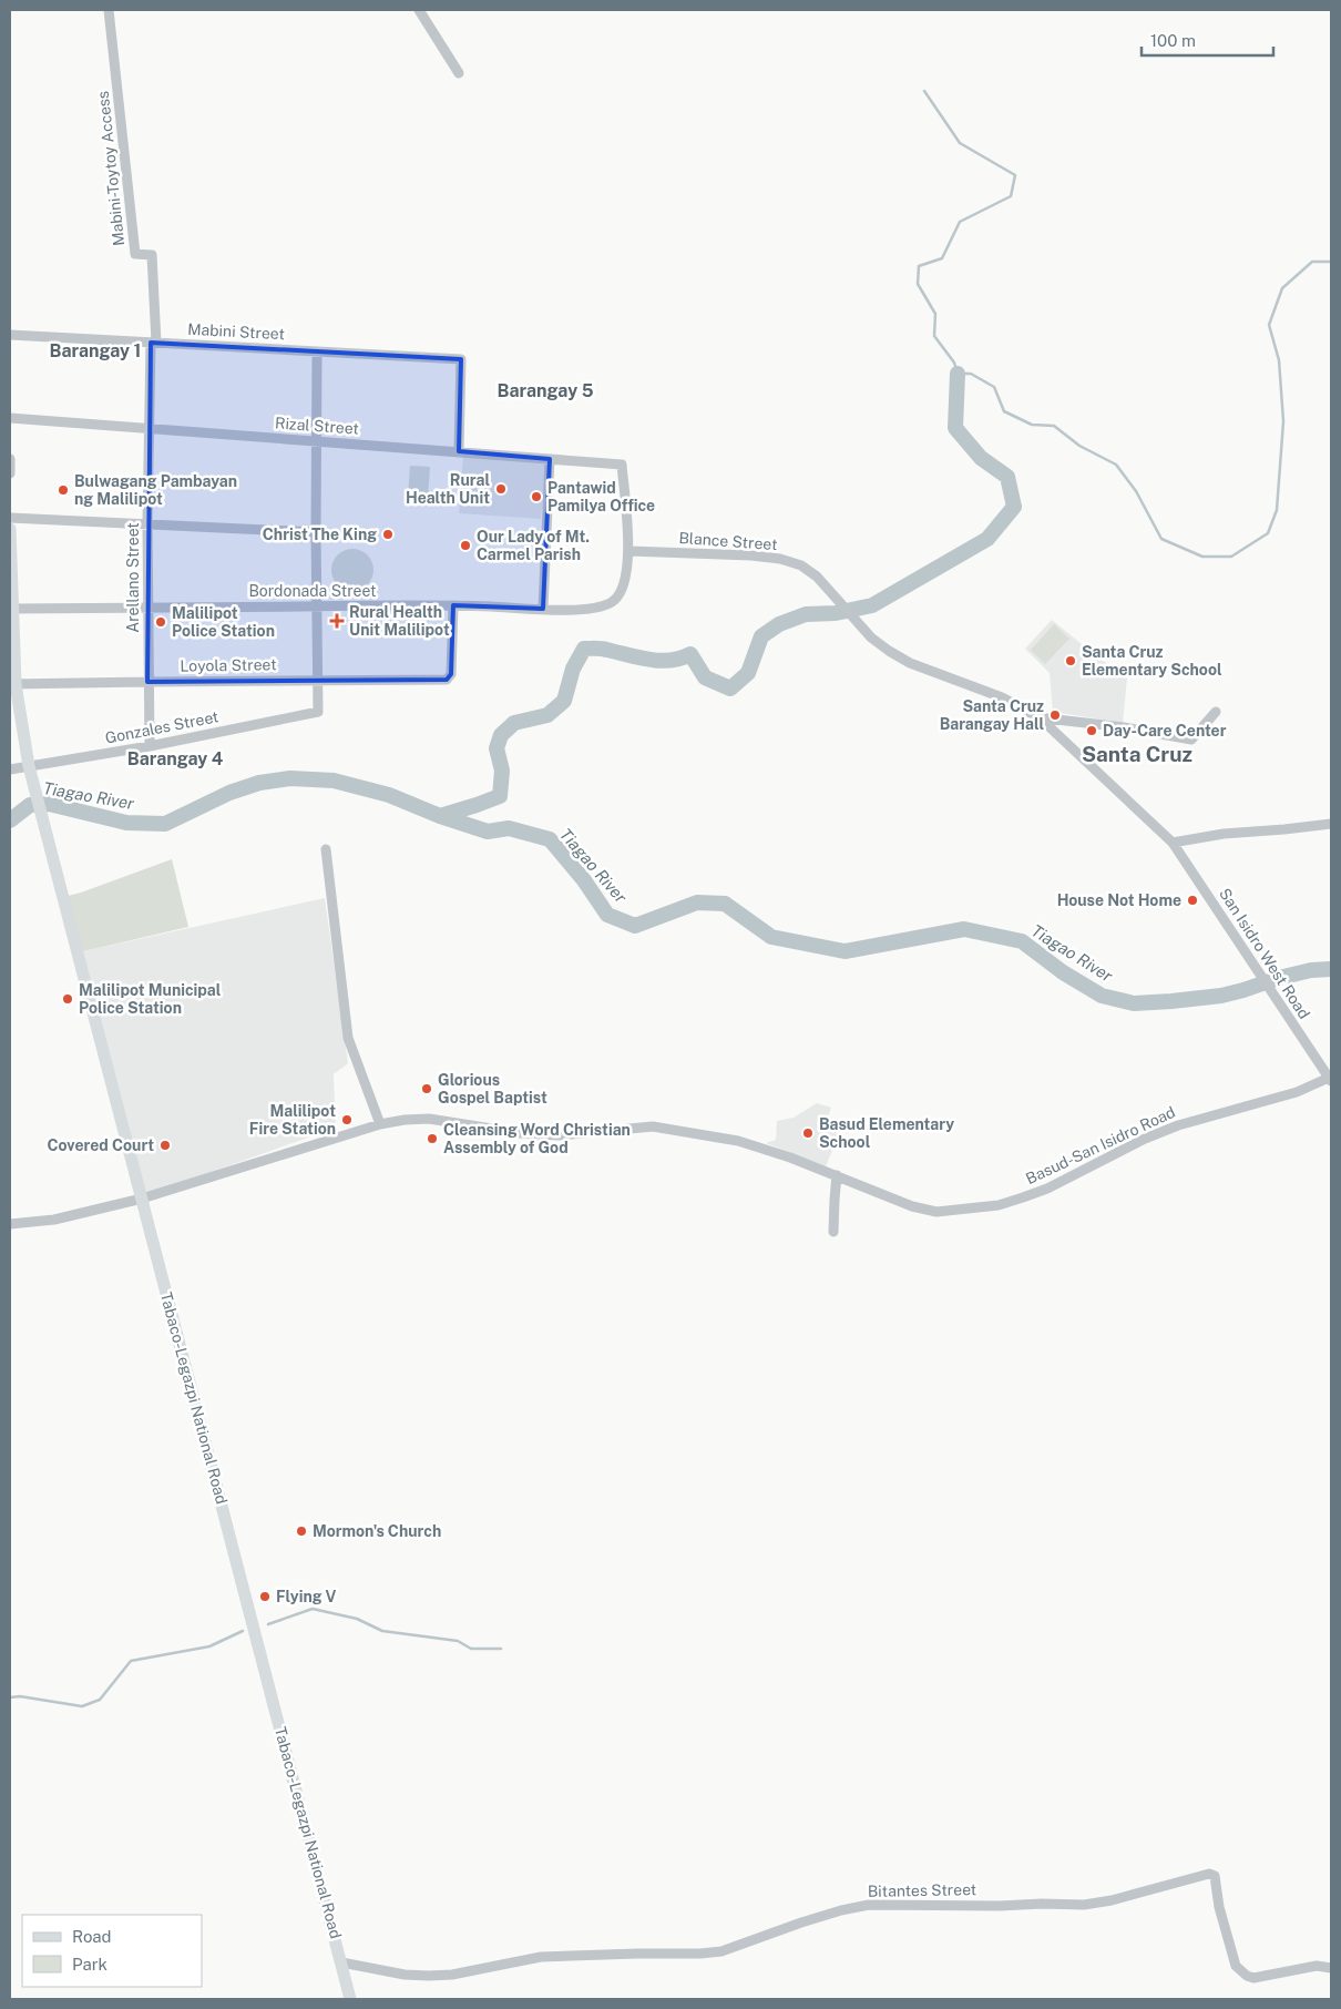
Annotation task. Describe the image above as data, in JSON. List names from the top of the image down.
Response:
{
  "streets": {
    "main road": ["Tabaco-Legazpi National Road"],
    "street": [
      "Mabini-Toytoy Access",
      "Mabini Street",
      "Rizal Street",
      "Blance Street",
      "Arellano Street",
      "Bordonada Street",
      "Loyola Street",
      "Gonzales Street",
      "San Isidro West Road",
      "Basud-San Isidro Road",
      "Bitantes Street"
    ]
  },
  "crossings": [
    ["Mabini-Toytoy Access", "Mabini Street"],
    ["Mabini-Toytoy Access", "Arellano Street"],
    ["Mabini Street", "Rizal Street"],
    ["Mabini Street", "Arellano Street"],
    ["Rizal Street", "Blance Street"],
    ["Rizal Street", "Arellano Street"],
    ["Rizal Street", "Bordonada Street"],
    ["Blance Street", "Bordonada Street"],
    ["Blance Street", "San Isidro West Road"],
    ["Arellano Street", "Bordonada Street"],
    ["Arellano Street", "Loyola Street"],
    ["Arellano Street", "Gonzales Street"],
    ["Bordonada Street", "Loyola Street"],
    ["Bordonada Street", "Tabaco-Legazpi National Road"],
    ["Loyola Street", "Gonzales Street"],
    ["Loyola Street", "Tabaco-Legazpi National Road"],
    ["Gonzales Street", "Tabaco-Legazpi National Road"],
    ["San Isidro West Road", "Basud-San Isidro Road"],
    ["Basud-San Isidro Road", "Tabaco-Legazpi National Road"],
    ["Tabaco-Legazpi National Road", "Bitantes Street"]
  ],
  "districts": [
    "Barangay 1",
    "Barangay 5",
    "Santa Cruz",
    "Barangay 4"
  ],
  "water": ["Tiagao River"],
  "places": {
    "other": [
      "Rural Health Unit",
      "Bulwagang Pambayan ng Malilipot",
      "Pantawid Pamilya Office",
      "Christ The King",
      "Our Lady of Mt. Carmel Parish",
      "Malilipot Police Station",
      "Santa Cruz Elementary School",
      "Santa Cruz Barangay Hall",
      "Day-Care Center",
      "House Not Home",
      "Malilipot Municipal Police Station",
      "Glorious Gospel Baptist",
      "Malilipot Fire Station",
      "Basud Elementary School",
      "Cleansing Word Christian Assembly of God",
      "Covered Court",
      "Mormon's Church",
      "Flying V"
    ],
    "health": ["Rural Health Unit Malilipot"]
  },
  "legend": ["Road", "Park"],
  "scale_bar": "100 m"
}
